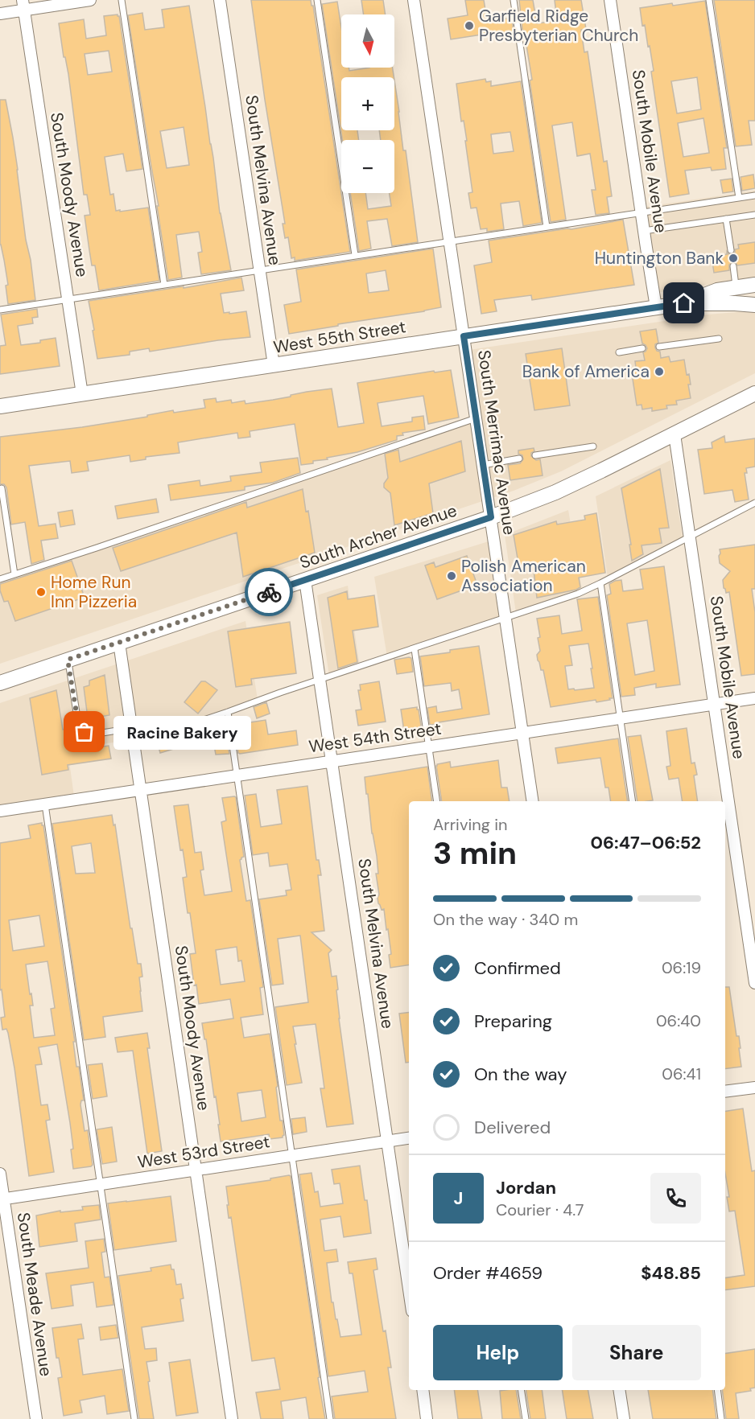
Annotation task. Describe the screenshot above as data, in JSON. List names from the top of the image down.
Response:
{
  "streets": {
    "main road": ["West 55th Street", "South Archer Avenue"],
    "street": [
      "South Mobile Avenue",
      "South Melvina Avenue",
      "South Moody Avenue",
      "South Merrimac Avenue",
      "West 54th Street",
      "West 53rd Street",
      "South Meade Avenue"
    ]
  },
  "crossings": [
    ["South Mobile Avenue", "West 55th Street"],
    ["South Mobile Avenue", "South Archer Avenue"],
    ["South Mobile Avenue", "West 54th Street"],
    ["South Melvina Avenue", "West 55th Street"],
    ["South Melvina Avenue", "South Archer Avenue"],
    ["South Melvina Avenue", "West 54th Street"],
    ["South Melvina Avenue", "West 53rd Street"],
    ["South Moody Avenue", "West 55th Street"],
    ["South Moody Avenue", "South Archer Avenue"],
    ["South Moody Avenue", "West 54th Street"],
    ["South Moody Avenue", "West 53rd Street"],
    ["West 55th Street", "South Merrimac Avenue"],
    ["South Merrimac Avenue", "South Archer Avenue"],
    ["South Merrimac Avenue", "West 54th Street"],
    ["West 53rd Street", "South Meade Avenue"]
  ],
  "places": [
    "Garfield Ridge Presbyterian Church",
    "Huntington Bank",
    "Bank of America",
    "Polish American Association",
    "Home Run Inn Pizzeria",
    "Racine Bakery"
  ],
  "north": "bottom",
  "page": {
    "map_buttons": ["+", "−"],
    "bubble": "Racine Bakery",
    "heading": ["3 min", "Arriving in", "06:47–06:52"],
    "panel": [
      "Jordan",
      "Courier · 4.7",
      "Order #4659",
      "$48.85"
    ],
    "bar": "On the way · 340 m",
    "list": [
      ["Confirmed", "06:19"],
      ["Preparing", "06:40"],
      ["On the way", "06:41"],
      "Delivered"
    ],
    "round": "J",
    "buttons": ["Help", "Share"]
  }
}
